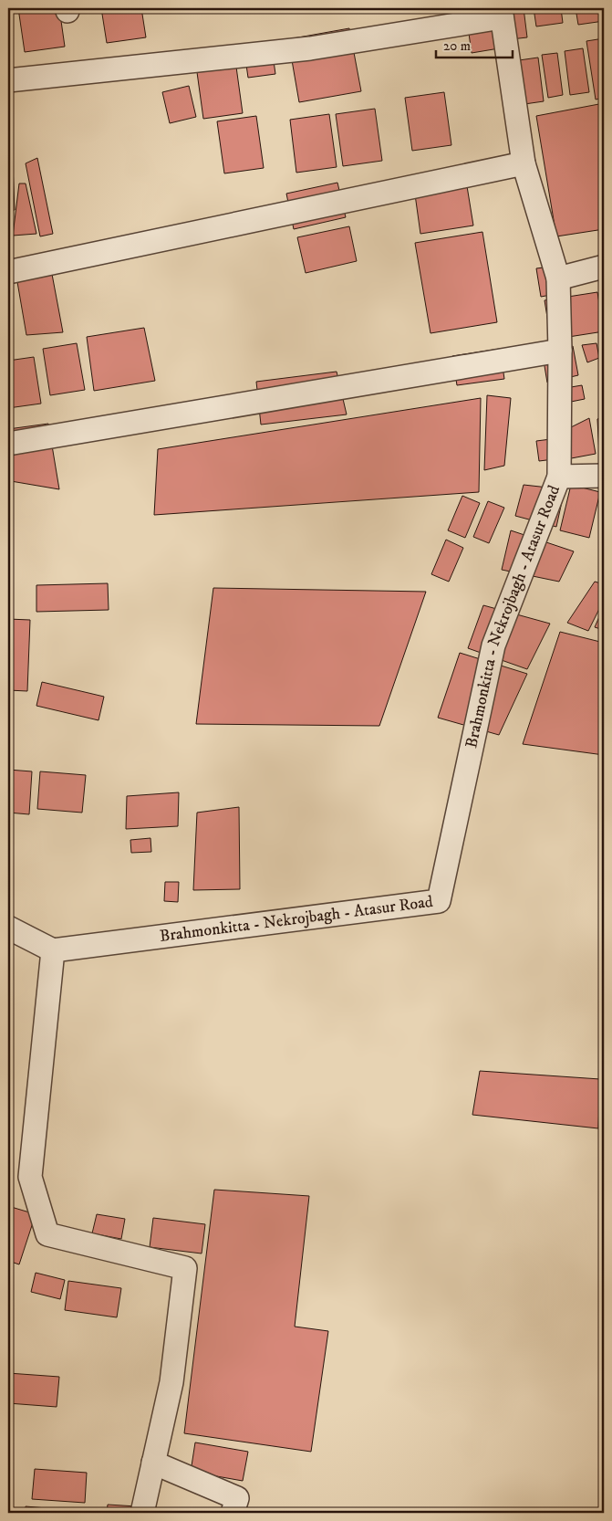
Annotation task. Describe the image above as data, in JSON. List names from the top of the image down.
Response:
{
  "streets": {
    "street": ["Brahmonkitta - Nekrojbagh - Atasur Road"]
  },
  "scale_bar": "20 m"
}
